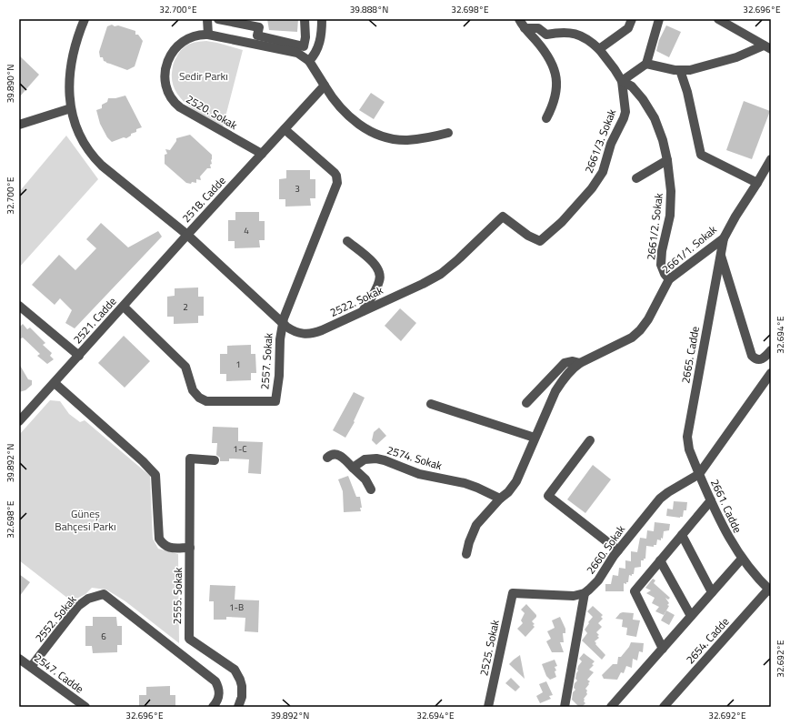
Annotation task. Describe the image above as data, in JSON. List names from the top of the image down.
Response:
{
  "streets": {
    "street": [
      "2520. Sokak",
      "2661/3. Sokak",
      "2518. Cadde",
      "2661/2. Sokak",
      "2661/1. Sokak",
      "2522. Sokak",
      "2521. Cadde",
      "2665. Cadde",
      "2557. Sokak",
      "2574. Sokak",
      "2661. Cadde",
      "2660. Sokak",
      "2555. Sokak",
      "2552. Sokak",
      "2654. Cadde",
      "2525. Sokak",
      "2547. Cadde"
    ]
  },
  "crossings": [
    ["2520. Sokak", "2518. Cadde"],
    ["2661/3. Sokak", "2661/2. Sokak"],
    ["2661/3. Sokak", "2522. Sokak"],
    ["2518. Cadde", "2522. Sokak"],
    ["2518. Cadde", "2521. Cadde"],
    ["2518. Cadde", "2557. Sokak"],
    ["2661/2. Sokak", "2661/1. Sokak"],
    ["2661/1. Sokak", "2665. Cadde"],
    ["2661/1. Sokak", "2574. Sokak"],
    ["2522. Sokak", "2521. Cadde"],
    ["2522. Sokak", "2557. Sokak"],
    ["2521. Cadde", "2557. Sokak"],
    ["2665. Cadde", "2661. Cadde"],
    ["2665. Cadde", "2660. Sokak"],
    ["2661. Cadde", "2660. Sokak"],
    ["2661. Cadde", "2654. Cadde"],
    ["2660. Sokak", "2525. Sokak"],
    ["2552. Sokak", "2547. Cadde"]
  ],
  "parks": ["Sedir Parkı", "Güneş Bahçesi Parkı"],
  "house_numbers": [
    "3",
    "4",
    "2",
    "1",
    "1-C",
    "1-B",
    "6"
  ],
  "coordinates": [
    "32.700°E",
    "39.888°N",
    "32.698°E",
    "32.696°E",
    "39.890°N",
    "32.694°E",
    "39.892°N",
    "32.692°E"
  ]
}
